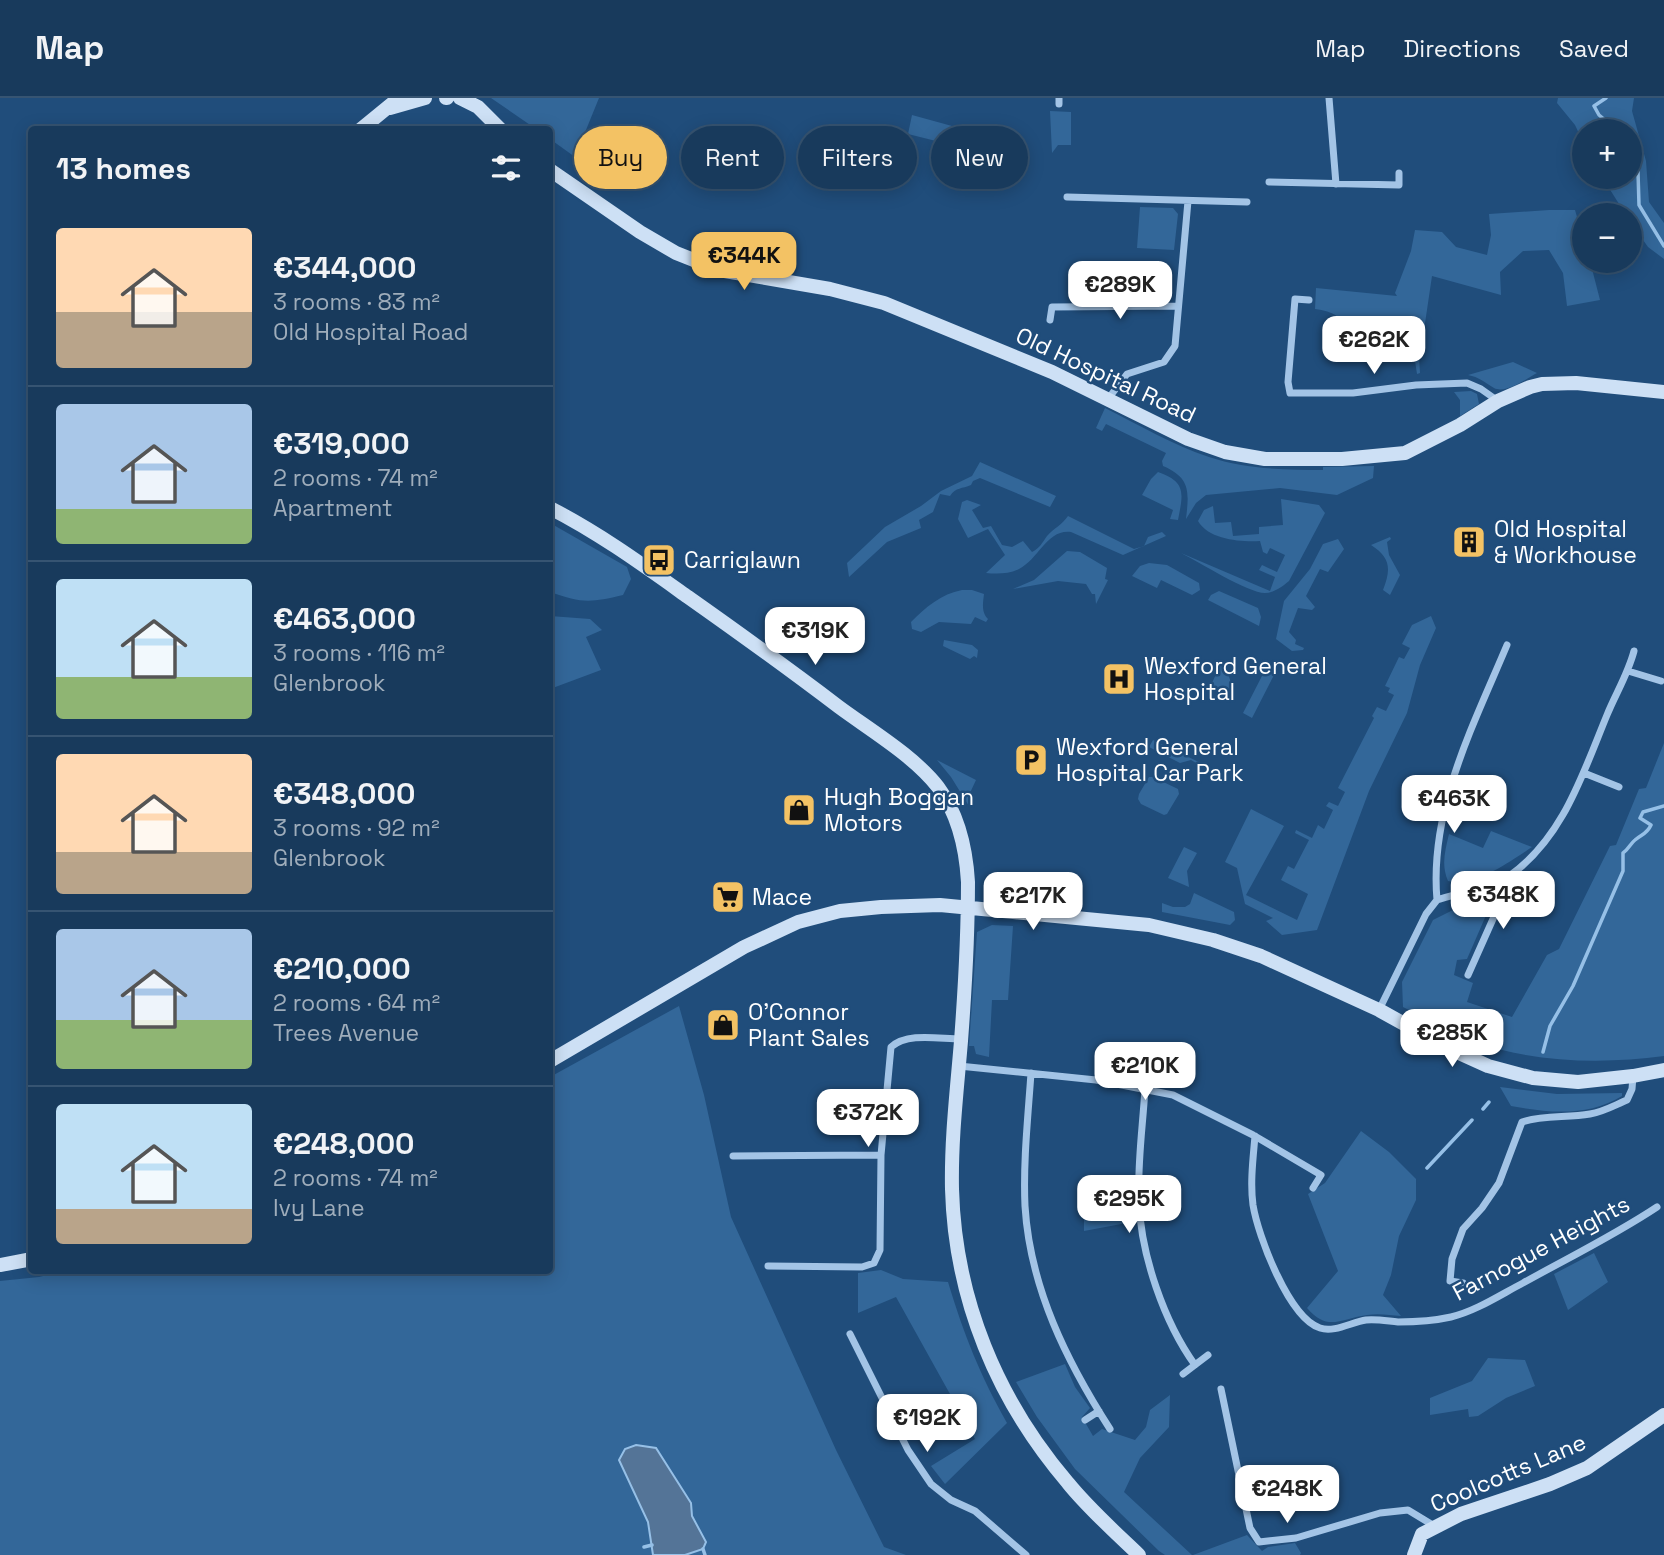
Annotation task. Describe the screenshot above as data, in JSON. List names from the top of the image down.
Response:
{
  "streets": {
    "street": ["Old Hospital Road", "Farnogue Heights", "Coolcotts Lane"]
  },
  "places": {
    "building": ["Old Hospital & Workhouse"],
    "bus stop": ["Carriglawn"],
    "hospital": ["Wexford General Hospital"],
    "parking": ["Wexford General Hospital Car Park"],
    "shop": ["Hugh Boggan Motors", "O'Connor Plant Sales"],
    "supermarket": ["Mace"]
  },
  "page": {
    "header": "Map",
    "nav": ["Map", "Directions", "Saved"],
    "map_buttons": ["+", "−"],
    "chip": [
      "Buy",
      "Rent",
      "Filters",
      "New"
    ],
    "heading": "13 homes",
    "list": [
      {
        "name": "€344,000",
        "note": "3 rooms · 83 m² · Old Hospital Road"
      },
      {
        "name": "€319,000",
        "note": "2 rooms · 74 m² · Apartment"
      },
      {
        "name": "€463,000",
        "note": "3 rooms · 116 m² · Glenbrook"
      },
      {
        "name": "€348,000",
        "note": "3 rooms · 92 m² · Glenbrook"
      },
      {
        "name": "€210,000",
        "note": "2 rooms · 64 m² · Trees Avenue"
      },
      {
        "name": "€248,000",
        "note": "2 rooms · 74 m² · Ivy Lane"
      }
    ],
    "price": [
      "€344K",
      "€289K",
      "€262K",
      "€319K",
      "€463K",
      "€348K",
      "€217K",
      "€285K",
      "€210K",
      "€372K",
      "€295K",
      "€192K",
      "€248K"
    ]
  }
}
